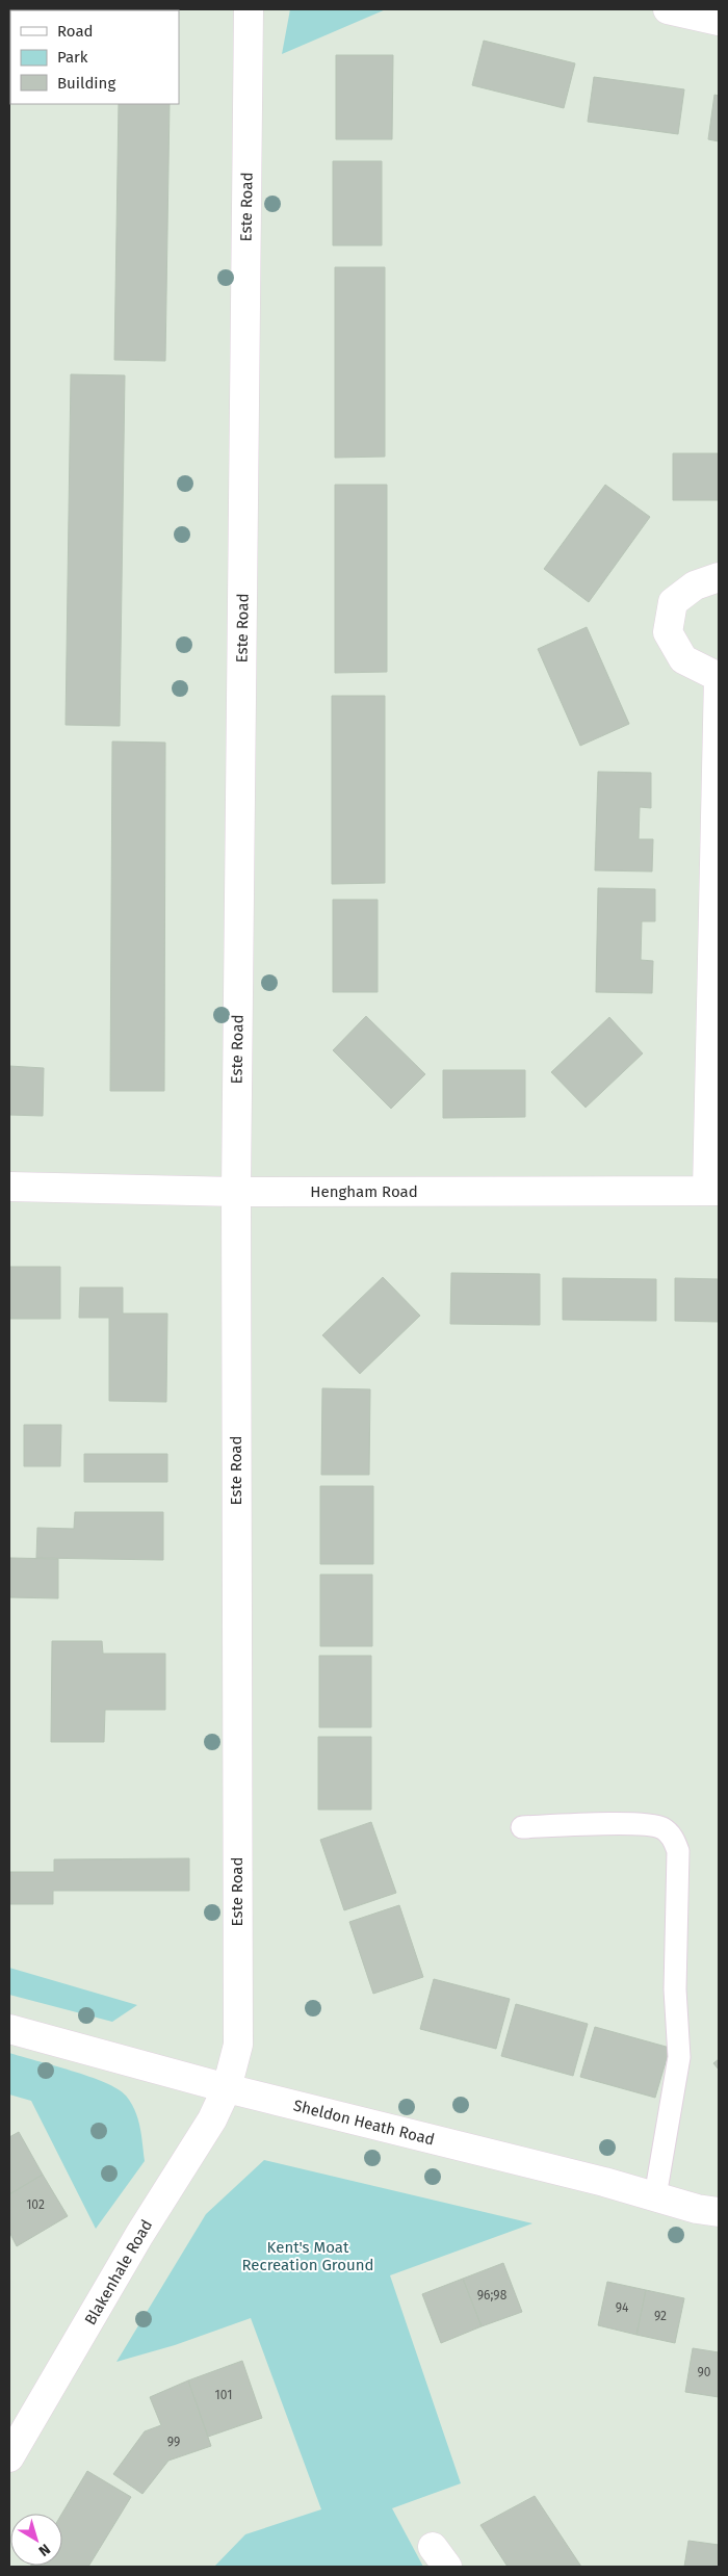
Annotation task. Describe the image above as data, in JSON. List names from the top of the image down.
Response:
{
  "streets": {
    "street": [
      "Este Road",
      "Hengham Road",
      "Sheldon Heath Road",
      "Blakenhale Road"
    ]
  },
  "crossings": [
    ["Este Road", "Hengham Road"],
    ["Este Road", "Sheldon Heath Road"],
    ["Este Road", "Blakenhale Road"],
    ["Sheldon Heath Road", "Blakenhale Road"]
  ],
  "parks": ["Kent's Moat Recreation Ground"],
  "house_numbers": [
    "102",
    "96;98",
    "94",
    "92",
    "90",
    "101",
    "99"
  ],
  "legend": ["Road", "Park", "Building"],
  "north": "bottom right"
}
